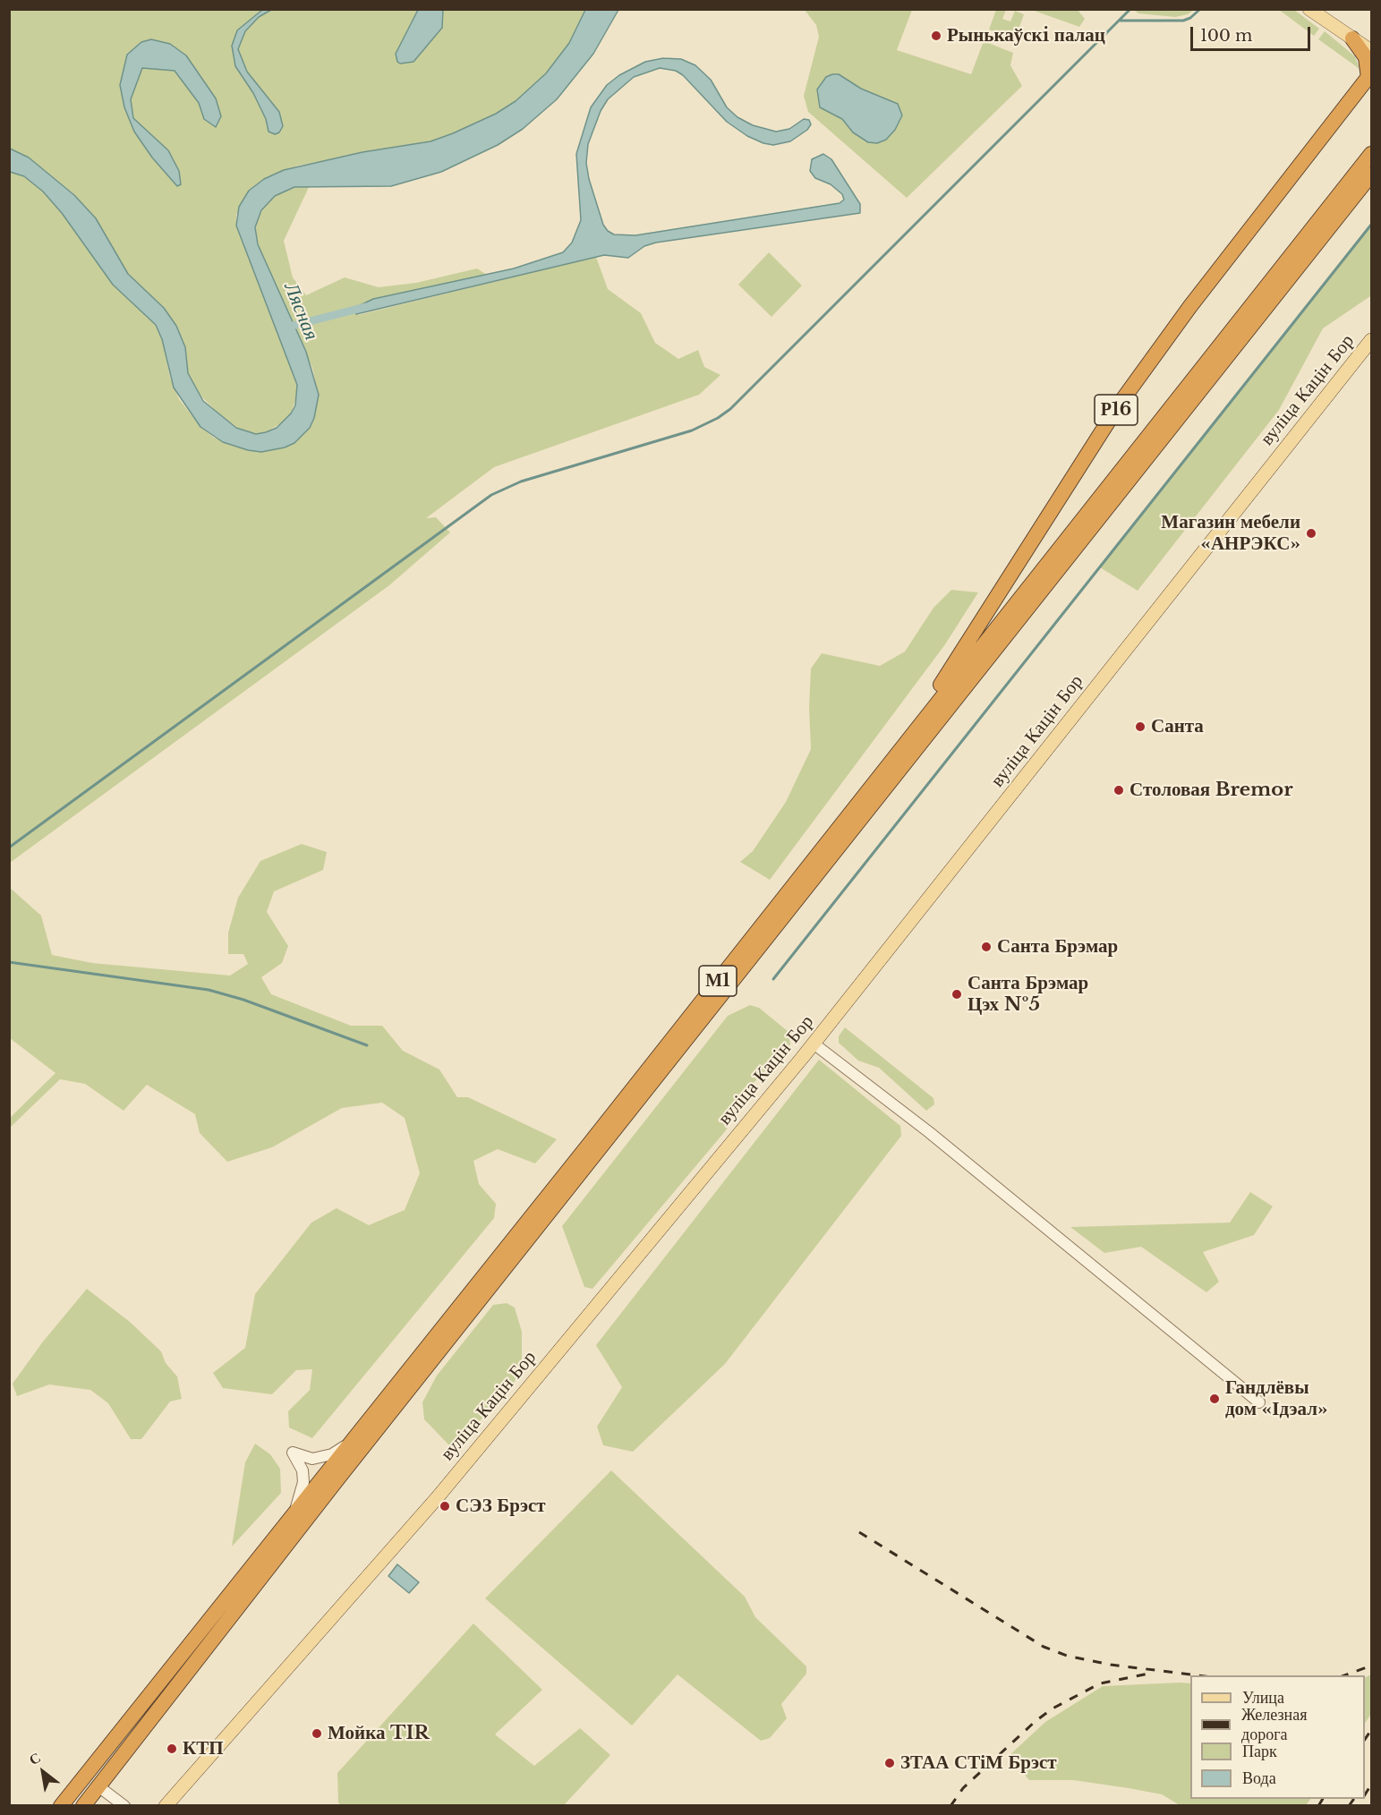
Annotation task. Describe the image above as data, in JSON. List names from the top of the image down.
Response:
{
  "streets": {
    "highway": ["Р16", "М1"],
    "main road": ["вуліца Кацін Бор"]
  },
  "crossings": [
    ["Р16", "М1"]
  ],
  "water": ["Лясная"],
  "places": [
    "Рынькаўскi палац",
    "Магазин мебели «АНРЭКС»",
    "Санта",
    "Столовая Bremor",
    "Санта Брэмар",
    "Санта Брэмар Цэх №5",
    "Гандлёвы дом «Ідэал»",
    "СЭЗ Брэст",
    "Мойка TIR",
    "КТП",
    "ЗТАА СТіМ Брэст"
  ],
  "legend": [
    "Улица",
    "Железная дорога",
    "Парк",
    "Вода"
  ],
  "scale_bar": "100 m",
  "north": "top left"
}
